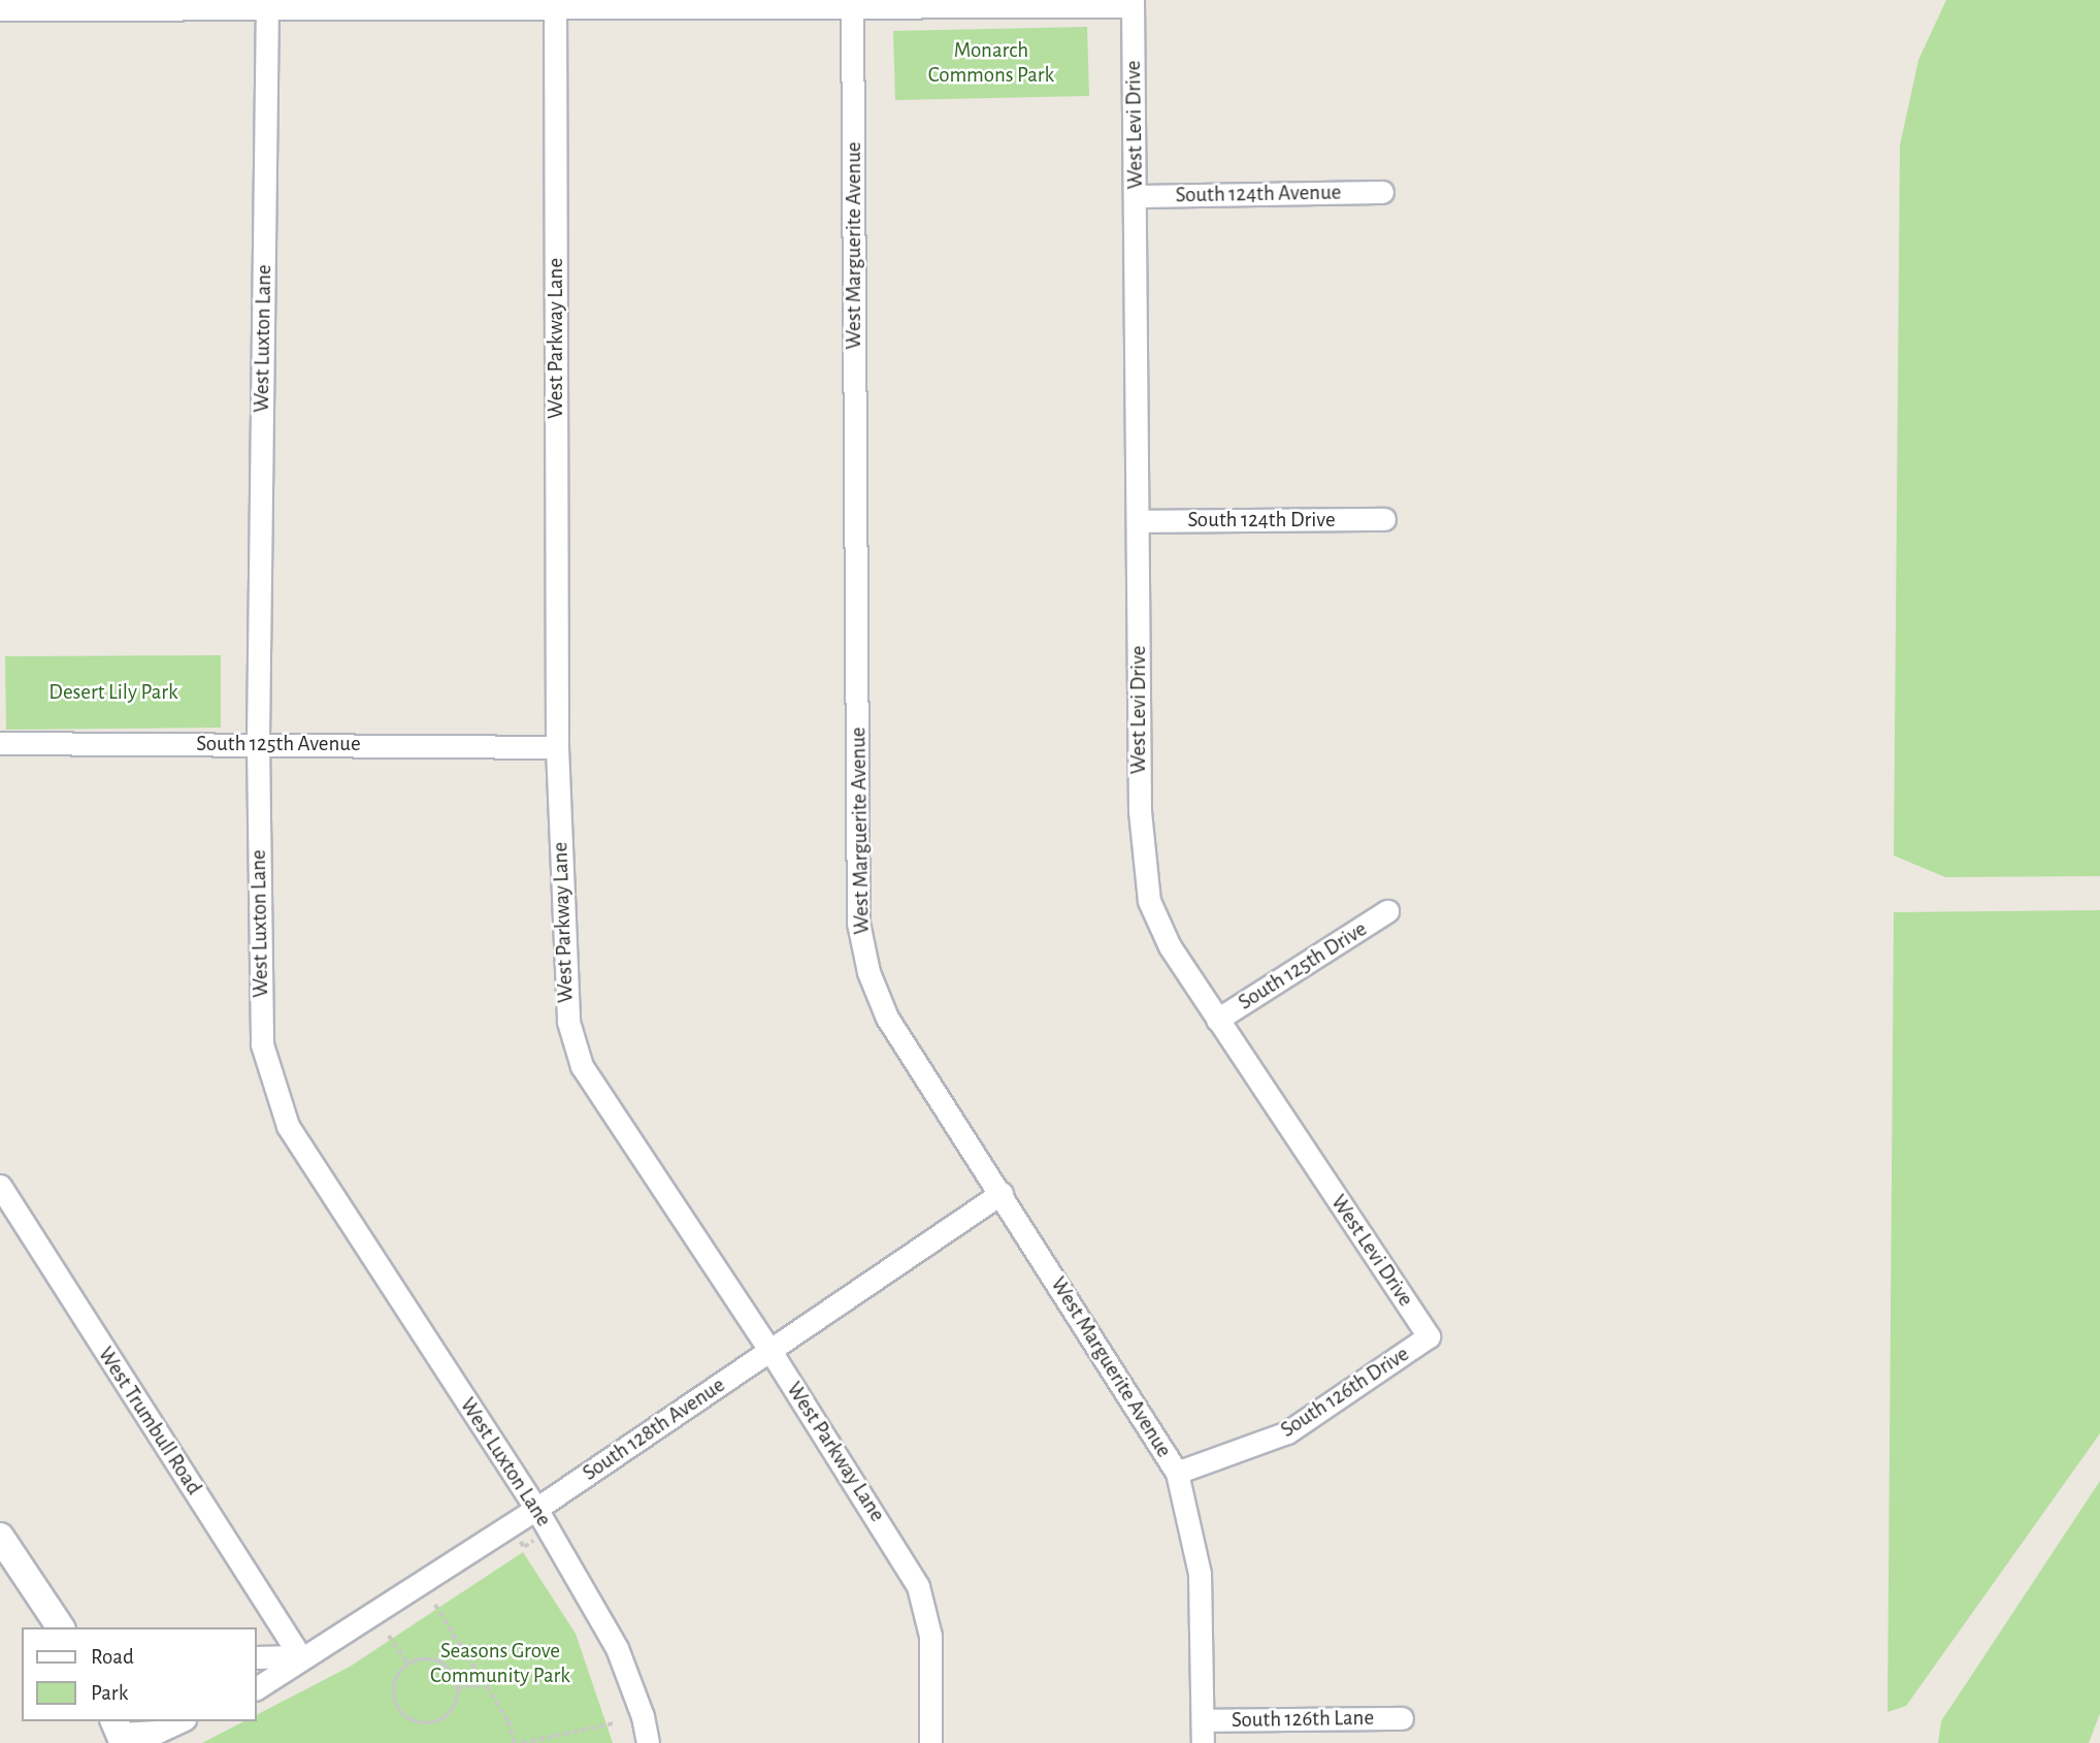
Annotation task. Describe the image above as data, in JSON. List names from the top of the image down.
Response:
{
  "streets": {
    "street": [
      "West Levi Drive",
      "South 124th Avenue",
      "West Marguerite Avenue",
      "West Luxton Lane",
      "West Parkway Lane",
      "South 124th Drive",
      "South 125th Avenue",
      "South 125th Drive",
      "South 126th Drive",
      "West Trumbull Road",
      "South 128th Avenue",
      "South 126th Lane"
    ]
  },
  "crossings": [
    ["West Levi Drive", "South 124th Avenue"],
    ["West Levi Drive", "South 124th Drive"],
    ["West Levi Drive", "South 125th Drive"],
    ["West Levi Drive", "South 126th Drive"],
    ["West Marguerite Avenue", "South 126th Drive"],
    ["West Marguerite Avenue", "South 128th Avenue"],
    ["West Marguerite Avenue", "South 126th Lane"],
    ["West Luxton Lane", "South 125th Avenue"],
    ["West Luxton Lane", "South 128th Avenue"],
    ["West Parkway Lane", "South 125th Avenue"],
    ["West Parkway Lane", "South 128th Avenue"],
    ["West Trumbull Road", "South 128th Avenue"]
  ],
  "parks": ["Monarch Commons Park", "Desert Lily Park", "Seasons Grove Community Park"],
  "legend": ["Road", "Park"]
}
